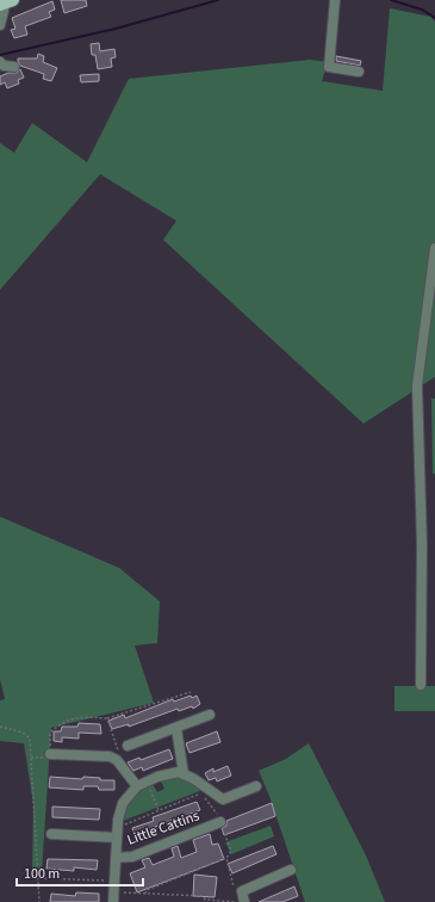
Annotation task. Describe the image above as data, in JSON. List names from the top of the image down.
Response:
{
  "streets": {
    "street": ["Little Cattins"]
  },
  "scale_bar": "100 m"
}
